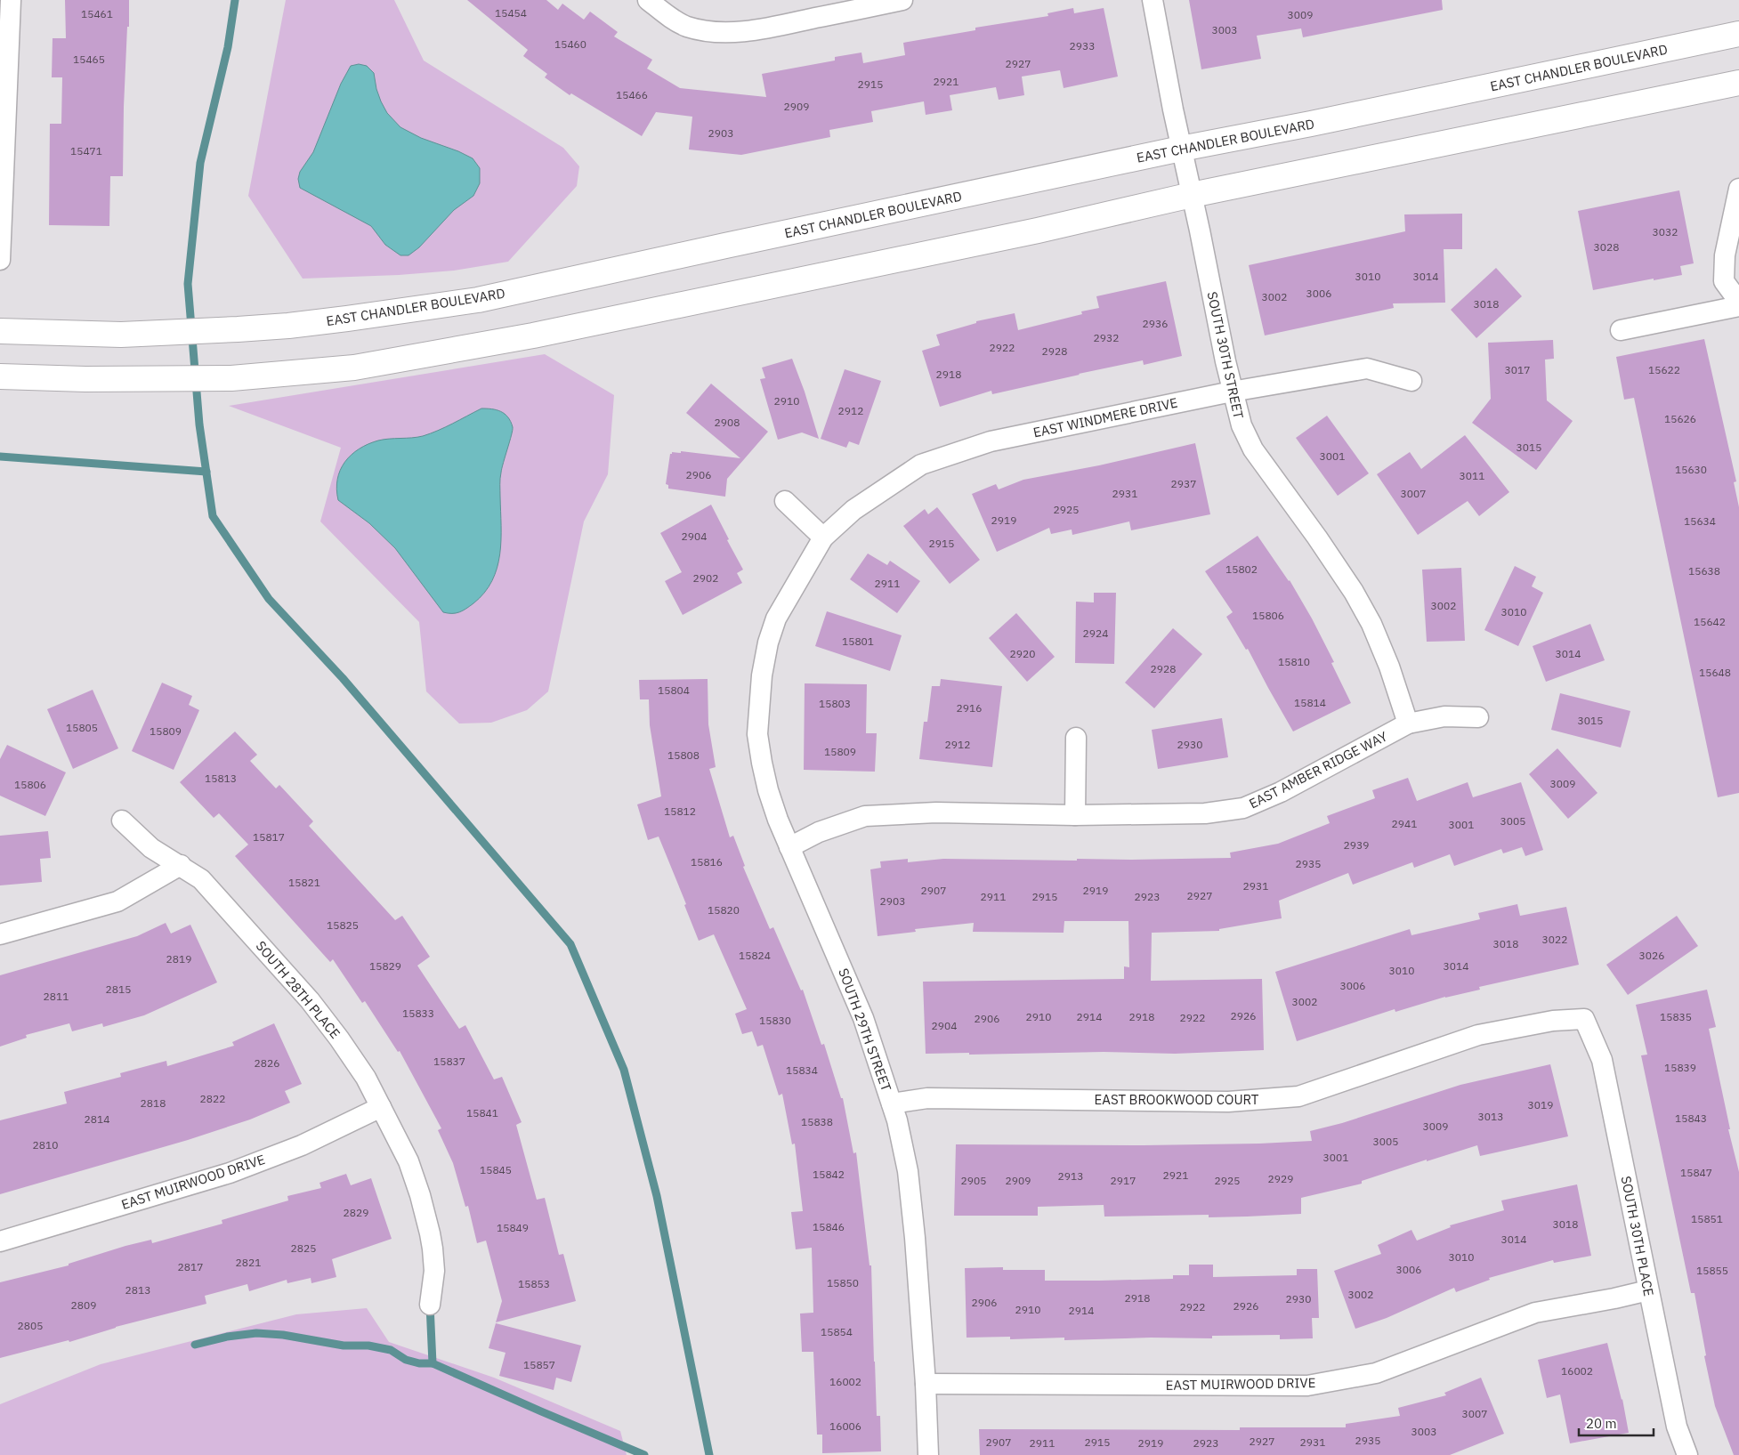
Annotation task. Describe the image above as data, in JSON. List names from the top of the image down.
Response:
{
  "streets": {
    "main road": ["EAST CHANDLER BOULEVARD"],
    "street": [
      "SOUTH 30TH STREET",
      "EAST WINDMERE DRIVE",
      "EAST AMBER RIDGE WAY",
      "SOUTH 28TH PLACE",
      "SOUTH 29TH STREET",
      "EAST BROOKWOOD COURT",
      "EAST MUIRWOOD DRIVE",
      "SOUTH 30TH PLACE"
    ]
  },
  "crossings": [
    ["EAST CHANDLER BOULEVARD", "SOUTH 30TH STREET"],
    ["SOUTH 30TH STREET", "EAST WINDMERE DRIVE"],
    ["SOUTH 30TH STREET", "EAST AMBER RIDGE WAY"],
    ["EAST WINDMERE DRIVE", "SOUTH 29TH STREET"],
    ["EAST AMBER RIDGE WAY", "SOUTH 29TH STREET"],
    ["SOUTH 28TH PLACE", "EAST MUIRWOOD DRIVE"],
    ["SOUTH 29TH STREET", "EAST BROOKWOOD COURT"],
    ["SOUTH 29TH STREET", "EAST MUIRWOOD DRIVE"],
    ["EAST BROOKWOOD COURT", "SOUTH 30TH PLACE"],
    ["EAST MUIRWOOD DRIVE", "SOUTH 30TH PLACE"]
  ],
  "house_numbers": [
    "15454",
    "15461",
    "3009",
    "3003",
    "15460",
    "2933",
    "15465",
    "2927",
    "2921",
    "2915",
    "15466",
    "2909",
    "2903",
    "15471",
    "3032",
    "3028",
    "3010",
    "3014",
    "3006",
    "3002",
    "3018",
    "2936",
    "2932",
    "2922",
    "2928",
    "3017",
    "15622",
    "2918",
    "2910",
    "2912",
    "15626",
    "2908",
    "3015",
    "3001",
    "15630",
    "2906",
    "3011",
    "2937",
    "2931",
    "3007",
    "2925",
    "2919",
    "15634",
    "2904",
    "2915",
    "15802",
    "15638",
    "2902",
    "2911",
    "3002",
    "3010",
    "15806",
    "15642",
    "2924",
    "15801",
    "2920",
    "3014",
    "15810",
    "2928",
    "15648",
    "15804",
    "15814",
    "15803",
    "2916",
    "3015",
    "15805",
    "15809",
    "2912",
    "2930",
    "15809",
    "15808",
    "15813",
    "3009",
    "15806",
    "15812",
    "3005",
    "2941",
    "3001",
    "15817",
    "2939",
    "15816",
    "2935",
    "15821",
    "2931",
    "2907",
    "2919",
    "2927",
    "2911",
    "2915",
    "2923",
    "2903",
    "15820",
    "15825",
    "3022",
    "3018",
    "15824",
    "3026",
    "2819",
    "15829",
    "3014",
    "3010",
    "3006",
    "2815",
    "2811",
    "3002",
    "15833",
    "2926",
    "2910",
    "2914",
    "2918",
    "15835",
    "2922",
    "2906",
    "15830",
    "2904",
    "15837",
    "2826",
    "15839",
    "15834",
    "2822",
    "2818",
    "3019",
    "15841",
    "3013",
    "15843",
    "2814",
    "15838",
    "3009",
    "3005",
    "2810",
    "3001",
    "15845",
    "15847",
    "15842",
    "2921",
    "2913",
    "2929",
    "2905",
    "2909",
    "2917",
    "2925",
    "2829",
    "15851",
    "3018",
    "15846",
    "15849",
    "3014",
    "2825",
    "3010",
    "2821",
    "2817",
    "3006",
    "15855",
    "15850",
    "15853",
    "2813",
    "3002",
    "2918",
    "2930",
    "2906",
    "2809",
    "2926",
    "2922",
    "2910",
    "2914",
    "2805",
    "15854",
    "15857",
    "16002",
    "16002",
    "3007",
    "16006",
    "3003",
    "2935",
    "2927",
    "2907",
    "2915",
    "2931",
    "2911",
    "2919",
    "2923"
  ],
  "scale_bar": "20 m"
}
